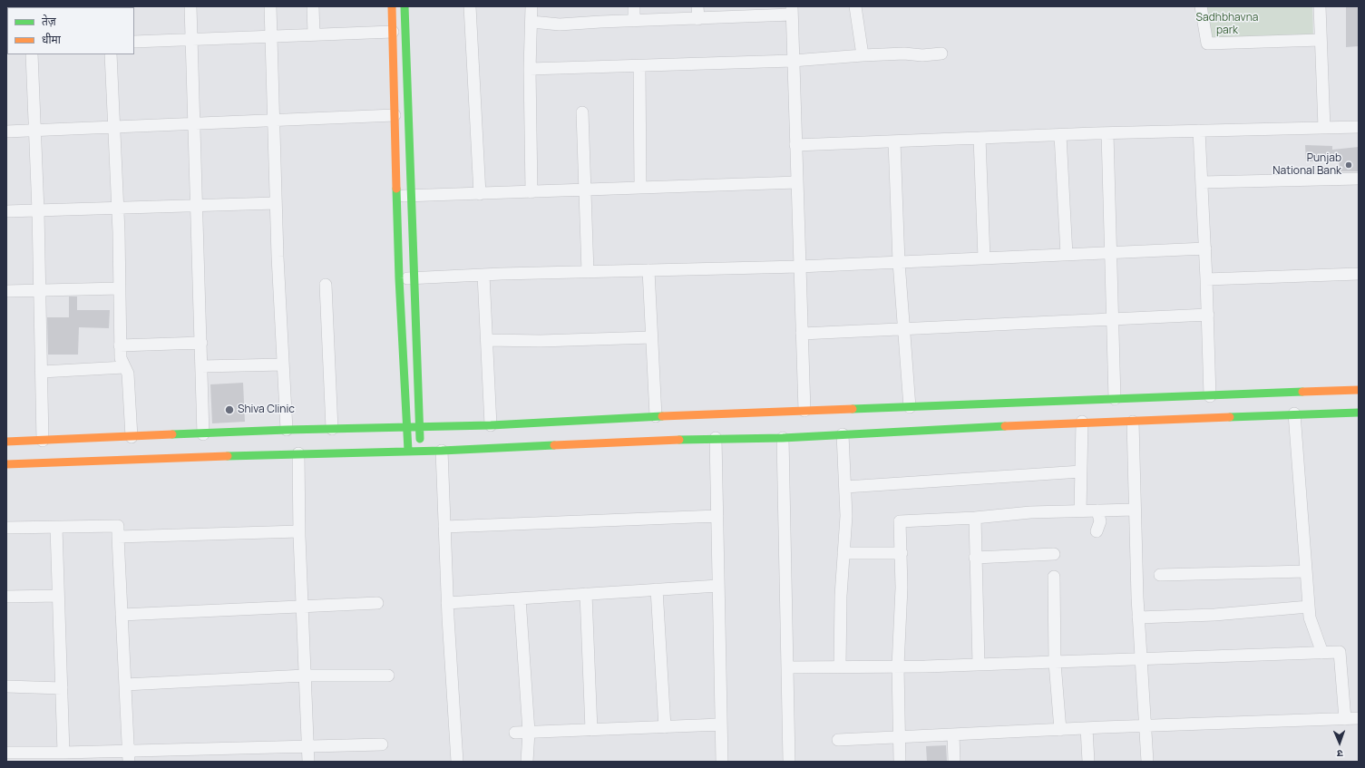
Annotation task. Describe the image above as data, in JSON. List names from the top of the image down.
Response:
{
  "parks": ["Sadhbhavna park"],
  "places": ["Punjab National Bank", "Shiva Clinic"],
  "legend": ["तेज़", "धीमा"],
  "north": "bottom"
}
